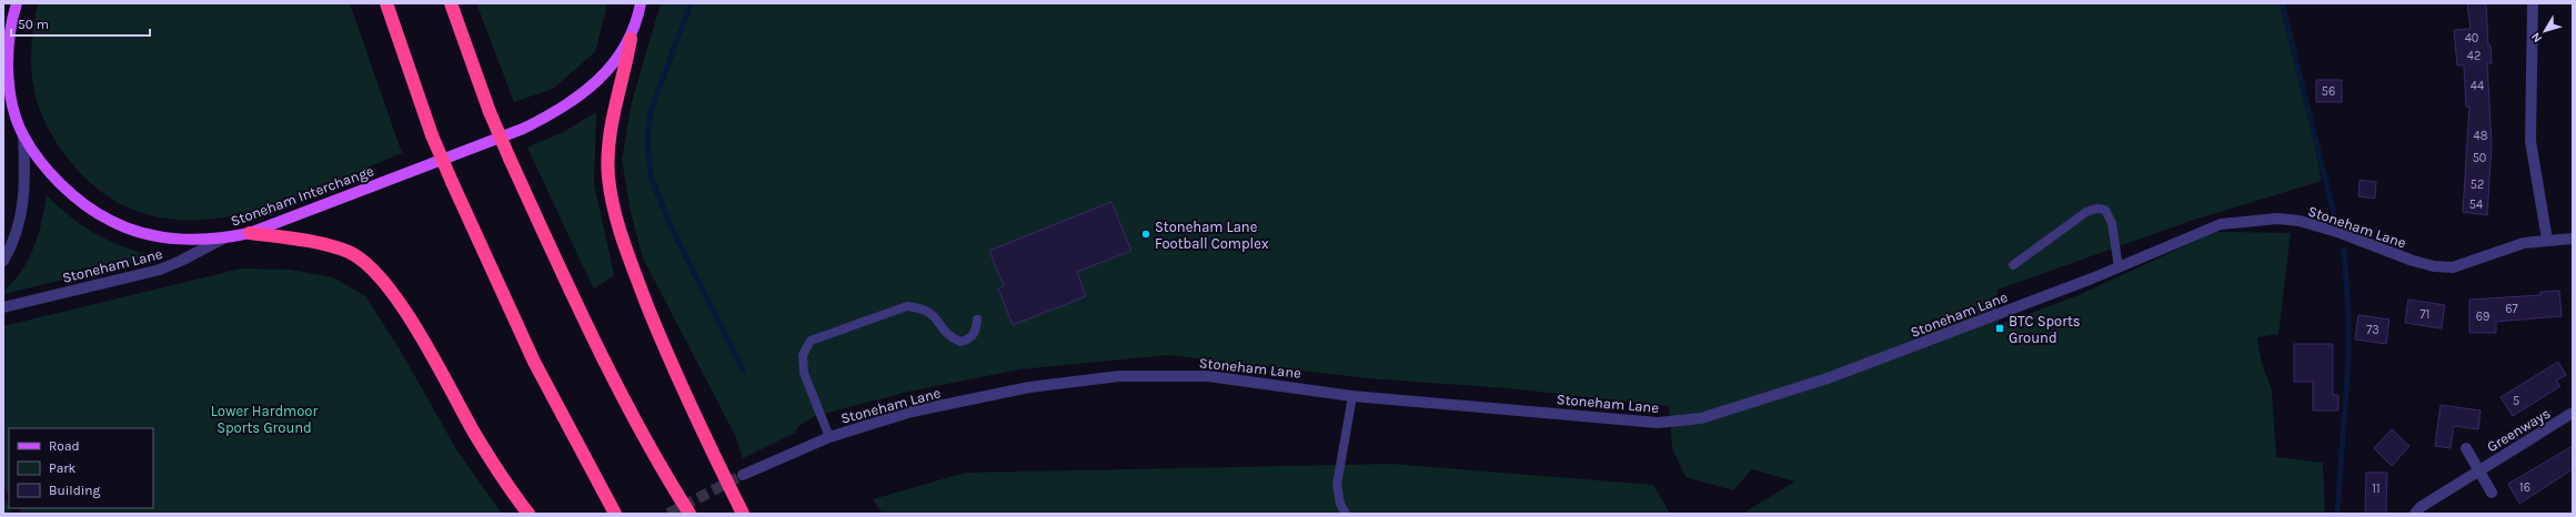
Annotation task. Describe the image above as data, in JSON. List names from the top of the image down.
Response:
{
  "streets": {
    "main road": ["Stoneham Interchange"],
    "street": ["Stoneham Lane", "Greenways"]
  },
  "crossings": [
    ["Stoneham Interchange", "Stoneham Lane"]
  ],
  "parks": ["Lower Hardmoor Sports Ground"],
  "places": {
    "other": ["Stoneham Lane Football Complex"],
    "transit": ["BTC Sports Ground"]
  },
  "house_numbers": [
    "40",
    "42",
    "44",
    "56",
    "48",
    "50",
    "52",
    "54",
    "67",
    "71",
    "69",
    "73",
    "5",
    "16",
    "11"
  ],
  "legend": ["Road", "Park", "Building"],
  "scale_bar": "50 m",
  "north": "bottom left"
}
